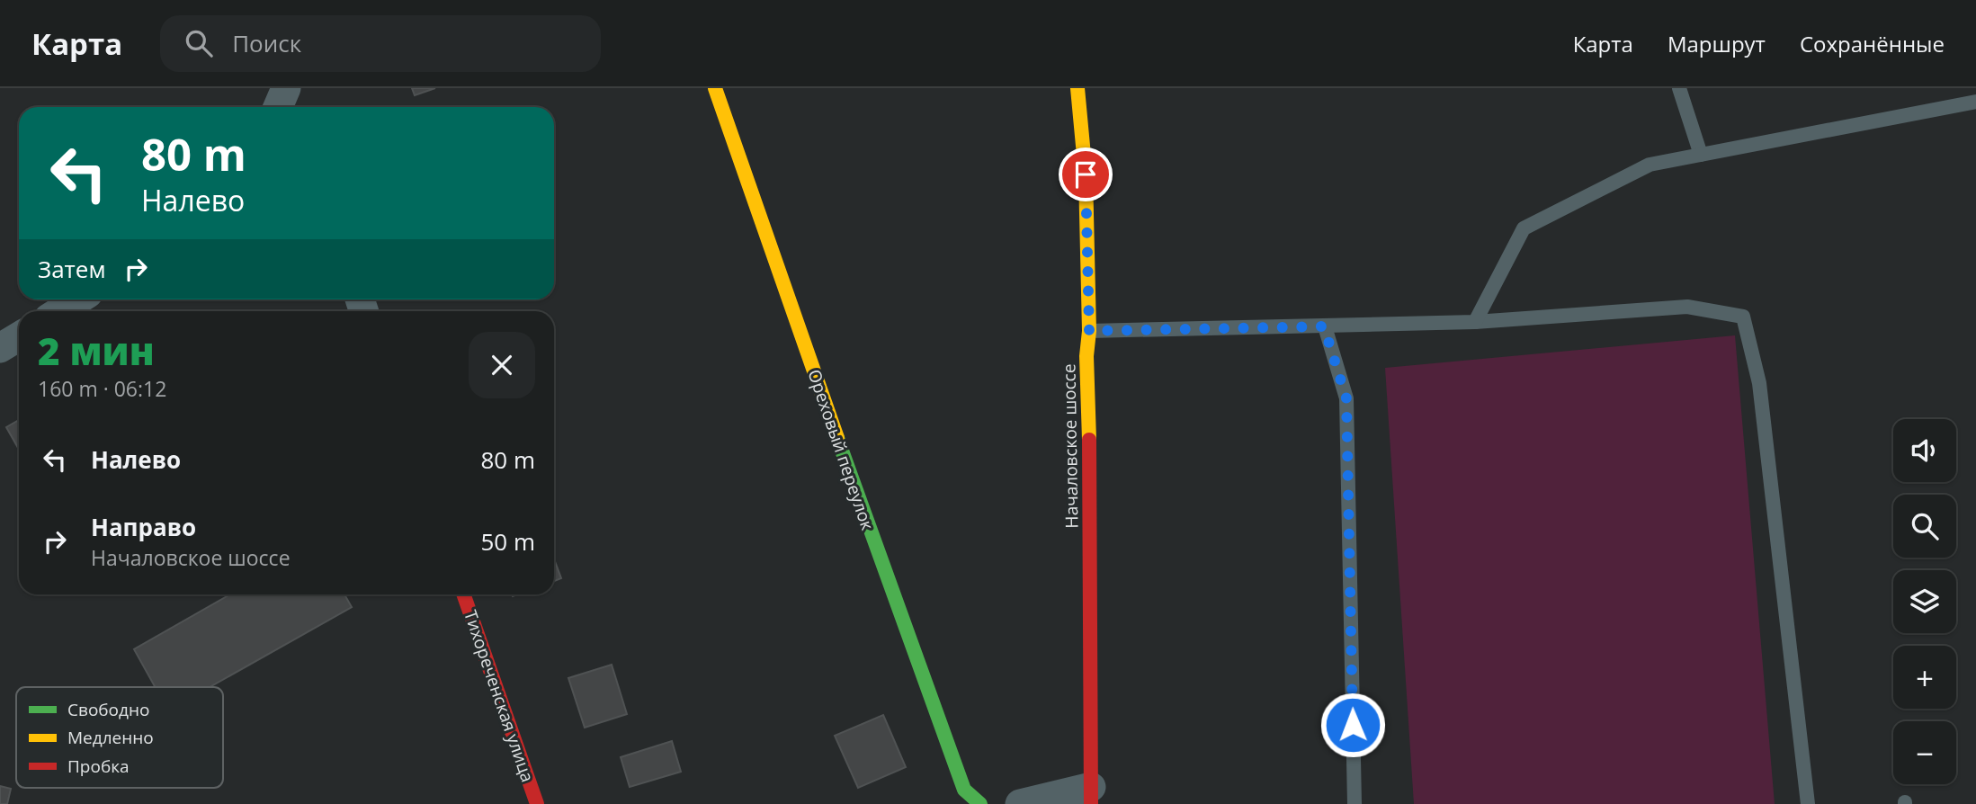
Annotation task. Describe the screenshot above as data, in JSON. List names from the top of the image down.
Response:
{
  "streets": {
    "street": ["Началовское шоссе", "Ореховый переулок", "Тихореченская улица"]
  },
  "legend": ["Свободно", "Медленно", "Пробка"],
  "page": {
    "header": "Карта",
    "search": "Поиск",
    "nav": ["Карта", "Маршрут", "Сохранённые"],
    "turn": ["80 m", "Налево"],
    "then": "Затем",
    "heading": ["2 мин", "160 m · 06:12"],
    "list": [
      {
        "name": "Налево",
        "value": "80 m"
      },
      {
        "name": "Направо",
        "note": "Началовское шоссе",
        "value": "50 m"
      }
    ],
    "map_buttons": ["+", "−"]
  }
}
